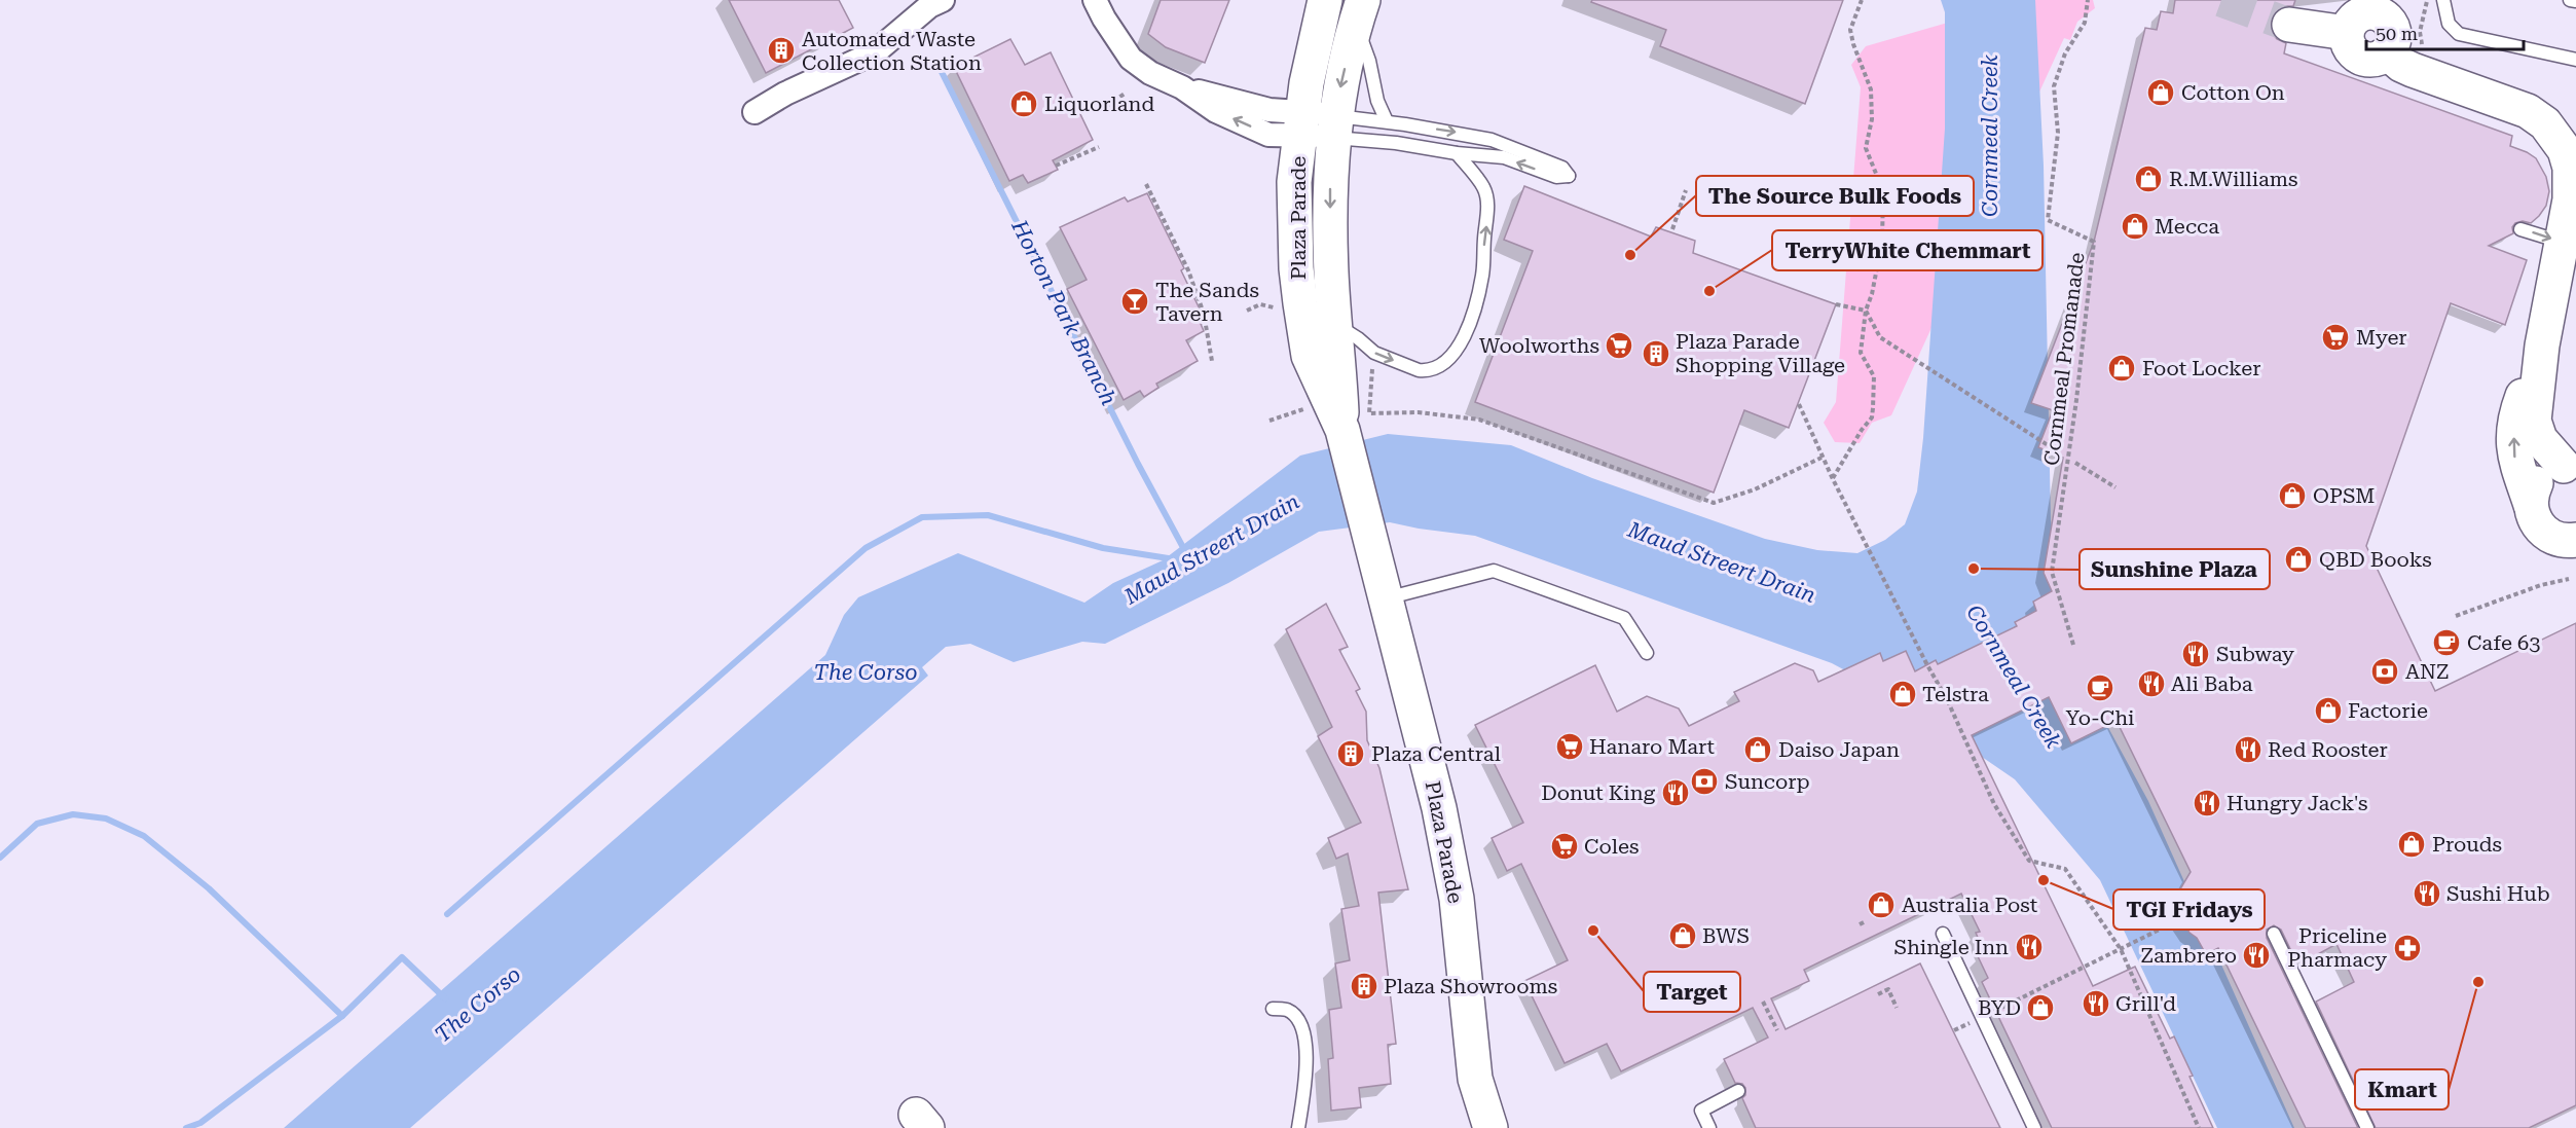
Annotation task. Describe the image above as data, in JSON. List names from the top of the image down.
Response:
{
  "streets": {
    "main road": ["Plaza Parade"],
    "path": ["Cornmeal Promanade"]
  },
  "water": [
    "Cornmeal Creek",
    "Horton Park Branch",
    "Maud Streert Drain",
    "The Corso"
  ],
  "places": {
    "building": [
      "Automated Waste Collection Station",
      "Plaza Parade Shopping Village",
      "Plaza Central",
      "Plaza Showrooms"
    ],
    "shop": [
      "Cotton On",
      "Liquorland",
      "R.M.Williams",
      "Mecca",
      "Foot Locker",
      "OPSM",
      "QBD Books",
      "Telstra",
      "Factorie",
      "Daiso Japan",
      "Prouds",
      "Australia Post",
      "BWS",
      "BYD"
    ],
    "other": [
      "The Source Bulk Foods",
      "TerryWhite Chemmart",
      "Sunshine Plaza",
      "TGI Fridays",
      "Target",
      "Kmart"
    ],
    "bar": ["The Sands Tavern"],
    "supermarket": [
      "Myer",
      "Woolworths",
      "Hanaro Mart",
      "Coles"
    ],
    "cafe": ["Cafe 63", "Yo-Chi"],
    "restaurant": [
      "Subway",
      "Ali Baba",
      "Red Rooster",
      "Donut King",
      "Hungry Jack's",
      "Sushi Hub",
      "Shingle Inn",
      "Zambrero",
      "Grill'd"
    ],
    "bank": ["ANZ", "Suncorp"],
    "pharmacy": ["Priceline Pharmacy"]
  },
  "scale_bar": "50 m"
}
